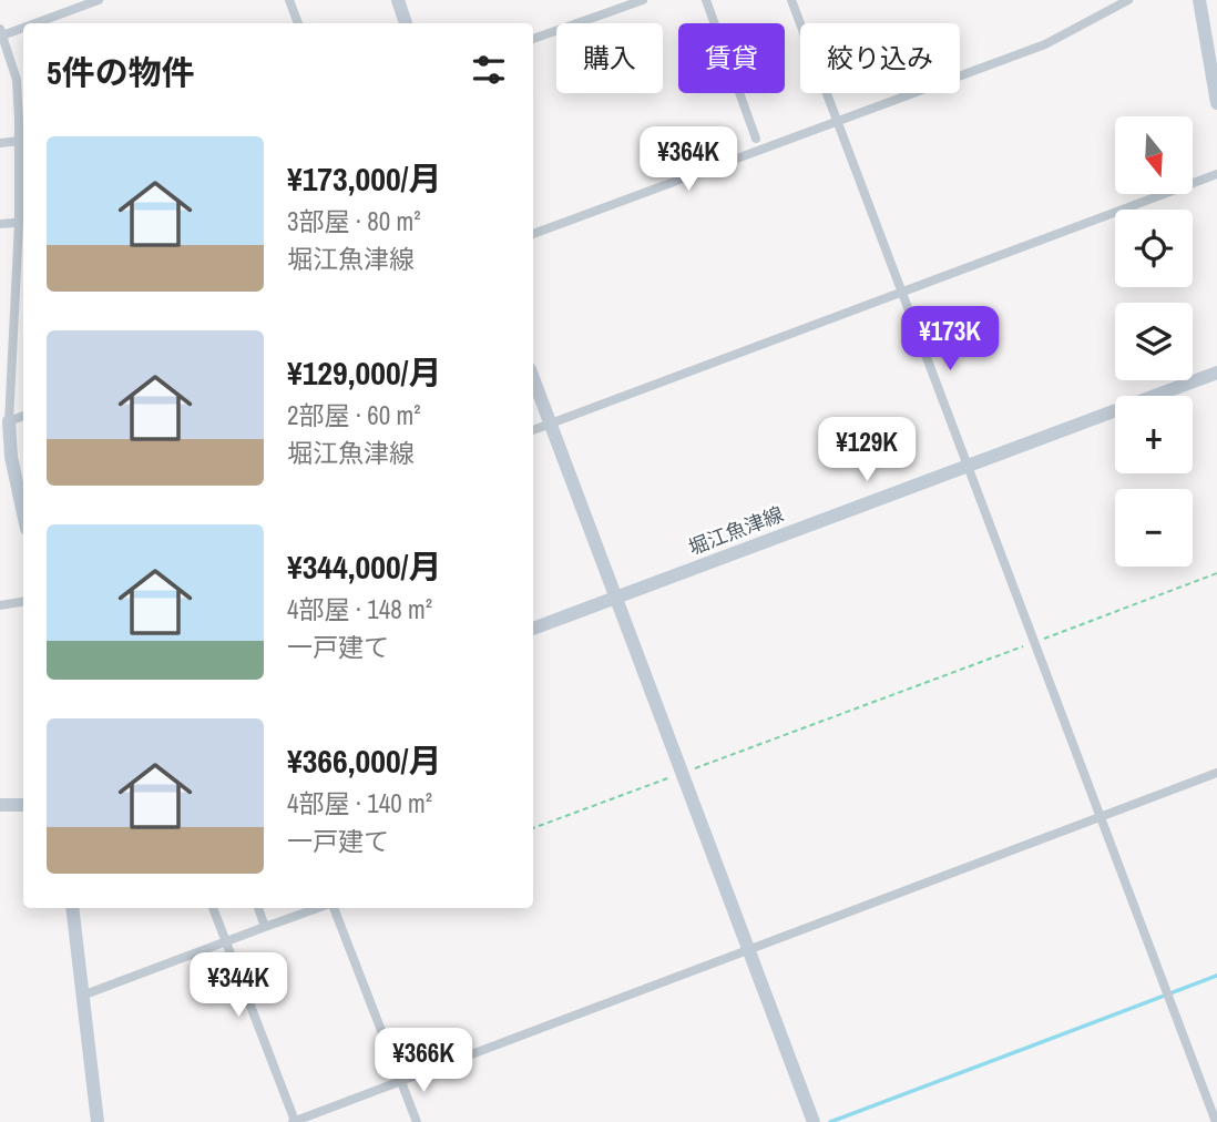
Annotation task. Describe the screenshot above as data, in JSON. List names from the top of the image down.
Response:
{
  "streets": {
    "street": ["堀江魚津線"]
  },
  "north": "bottom",
  "page": {
    "chip": ["購入", "賃貸", "絞り込み"],
    "heading": "5件の物件",
    "map_buttons": ["+", "−"],
    "list": [
      {
        "name": "¥173,000/月",
        "note": "3部屋 · 80 m² · 堀江魚津線"
      },
      {
        "name": "¥129,000/月",
        "note": "2部屋 · 60 m² · 堀江魚津線"
      },
      {
        "name": "¥344,000/月",
        "note": "4部屋 · 148 m² · 一戸建て"
      },
      {
        "name": "¥366,000/月",
        "note": "4部屋 · 140 m² · 一戸建て"
      }
    ],
    "price": [
      "¥364K",
      "¥173K",
      "¥129K",
      "¥344K",
      "¥366K"
    ]
  }
}
